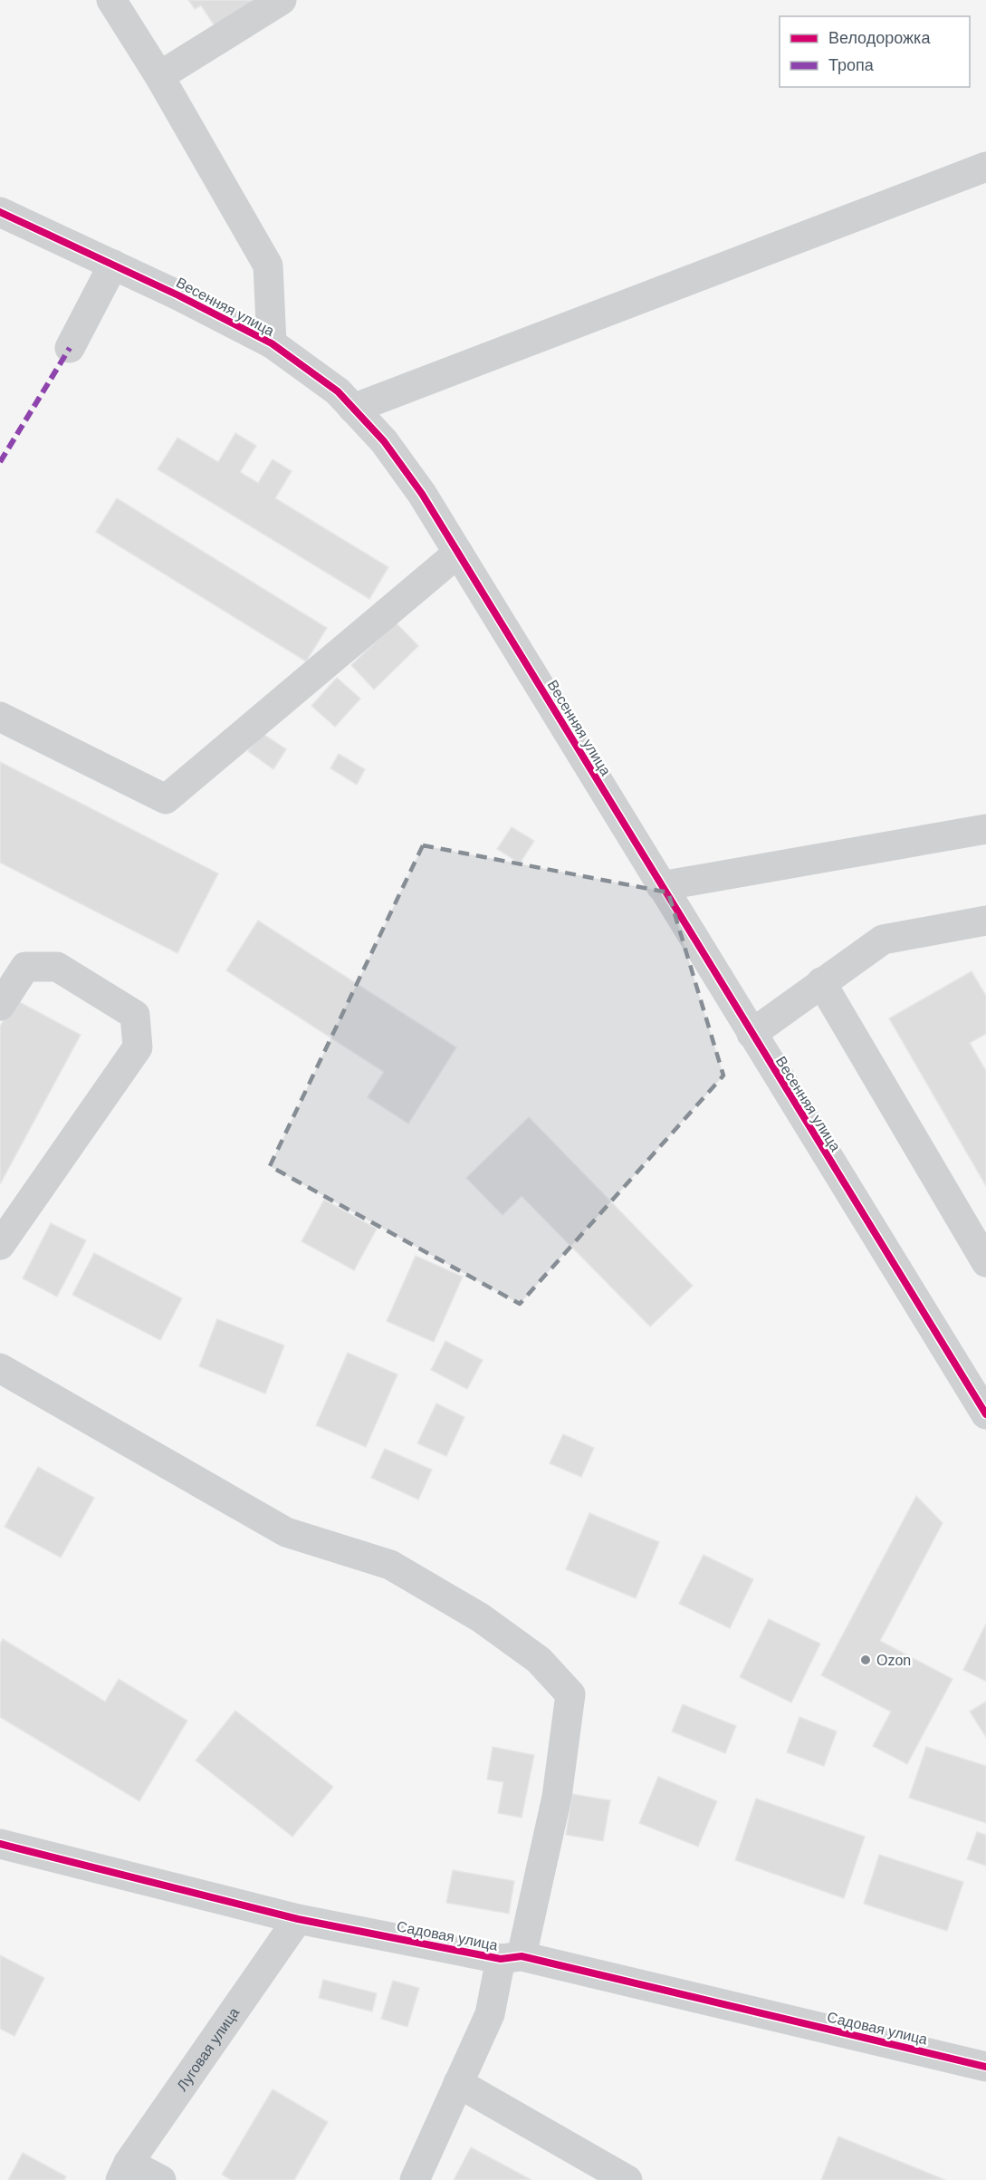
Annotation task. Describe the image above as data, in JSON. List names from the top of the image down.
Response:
{
  "streets": {
    "street": ["Весенняя улица", "Садовая улица", "Луговая улица"]
  },
  "crossings": [
    ["Садовая улица", "Луговая улица"]
  ],
  "places": ["Ozon"],
  "legend": ["Велодорожка", "Тропа"]
}
